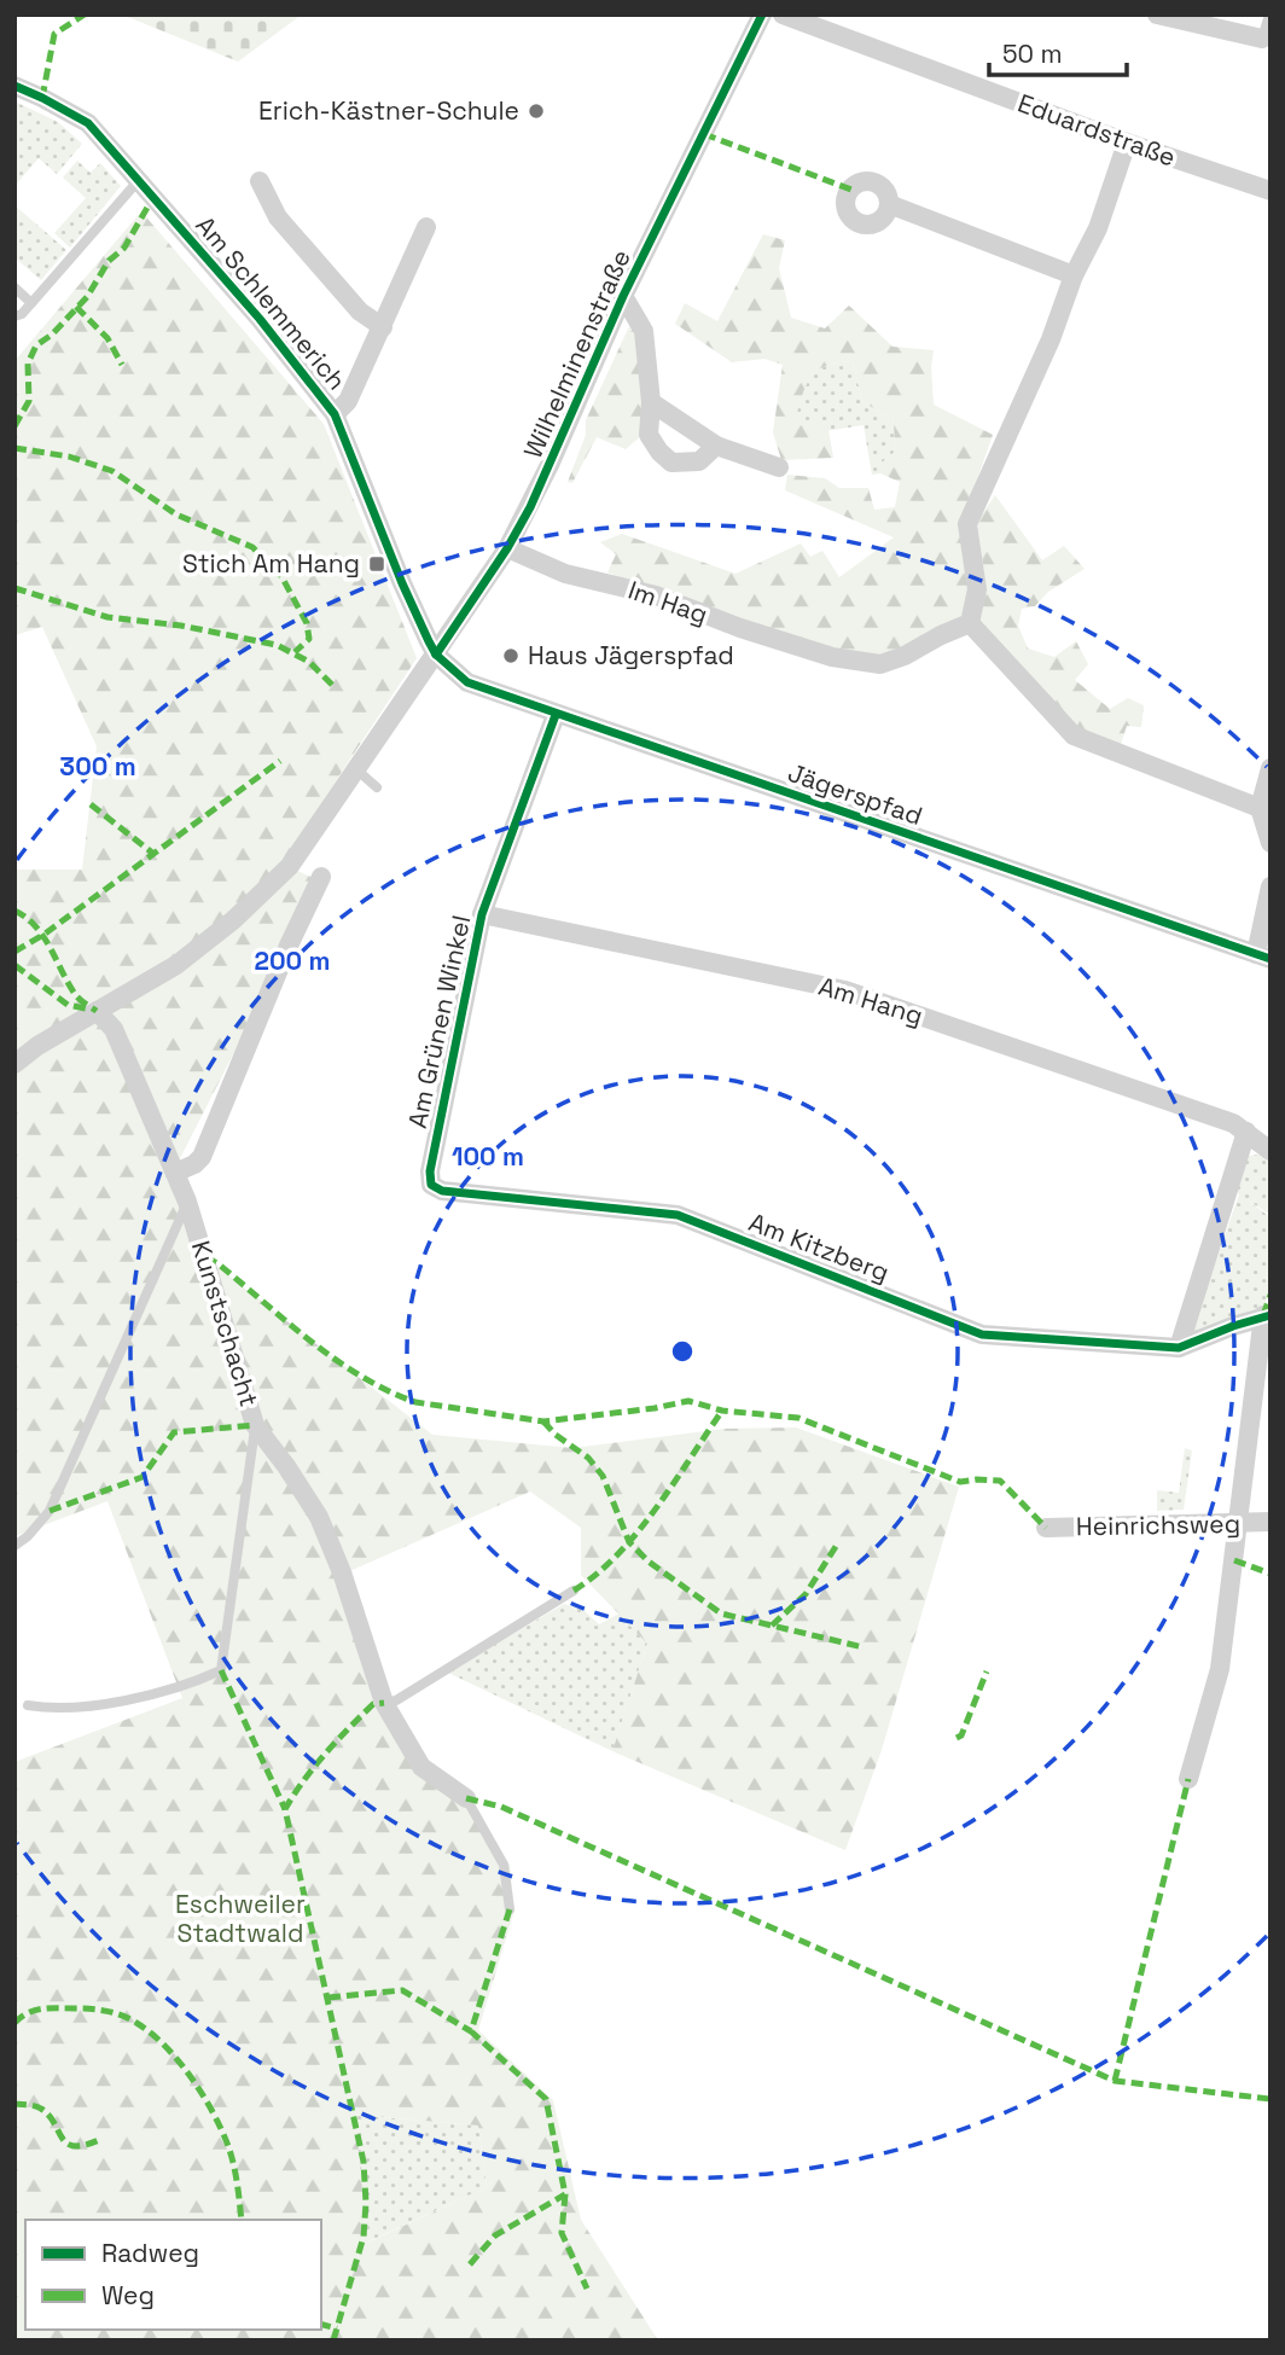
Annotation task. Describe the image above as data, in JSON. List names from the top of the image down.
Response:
{
  "streets": {
    "street": [
      "Eduardstraße",
      "Am Schlemmerich",
      "Wilhelminenstraße",
      "Im Hag",
      "Jägerspfad",
      "Am Hang",
      "Am Grünen Winkel",
      "Am Kitzberg",
      "Kunstschacht",
      "Heinrichsweg"
    ]
  },
  "crossings": [
    ["Am Schlemmerich", "Wilhelminenstraße"],
    ["Am Schlemmerich", "Jägerspfad"],
    ["Wilhelminenstraße", "Im Hag"],
    ["Wilhelminenstraße", "Jägerspfad"],
    ["Wilhelminenstraße", "Kunstschacht"],
    ["Jägerspfad", "Am Grünen Winkel"],
    ["Am Hang", "Am Grünen Winkel"],
    ["Am Grünen Winkel", "Am Kitzberg"]
  ],
  "parks": ["Eschweiler Stadtwald"],
  "places": {
    "other": ["Erich-Kästner-Schule", "Haus Jägerspfad"],
    "transit": ["Stich Am Hang"]
  },
  "legend": ["Radweg", "Weg"],
  "scale_bar": "50 m",
  "rings": ["300 m", "200 m", "100 m"]
}
